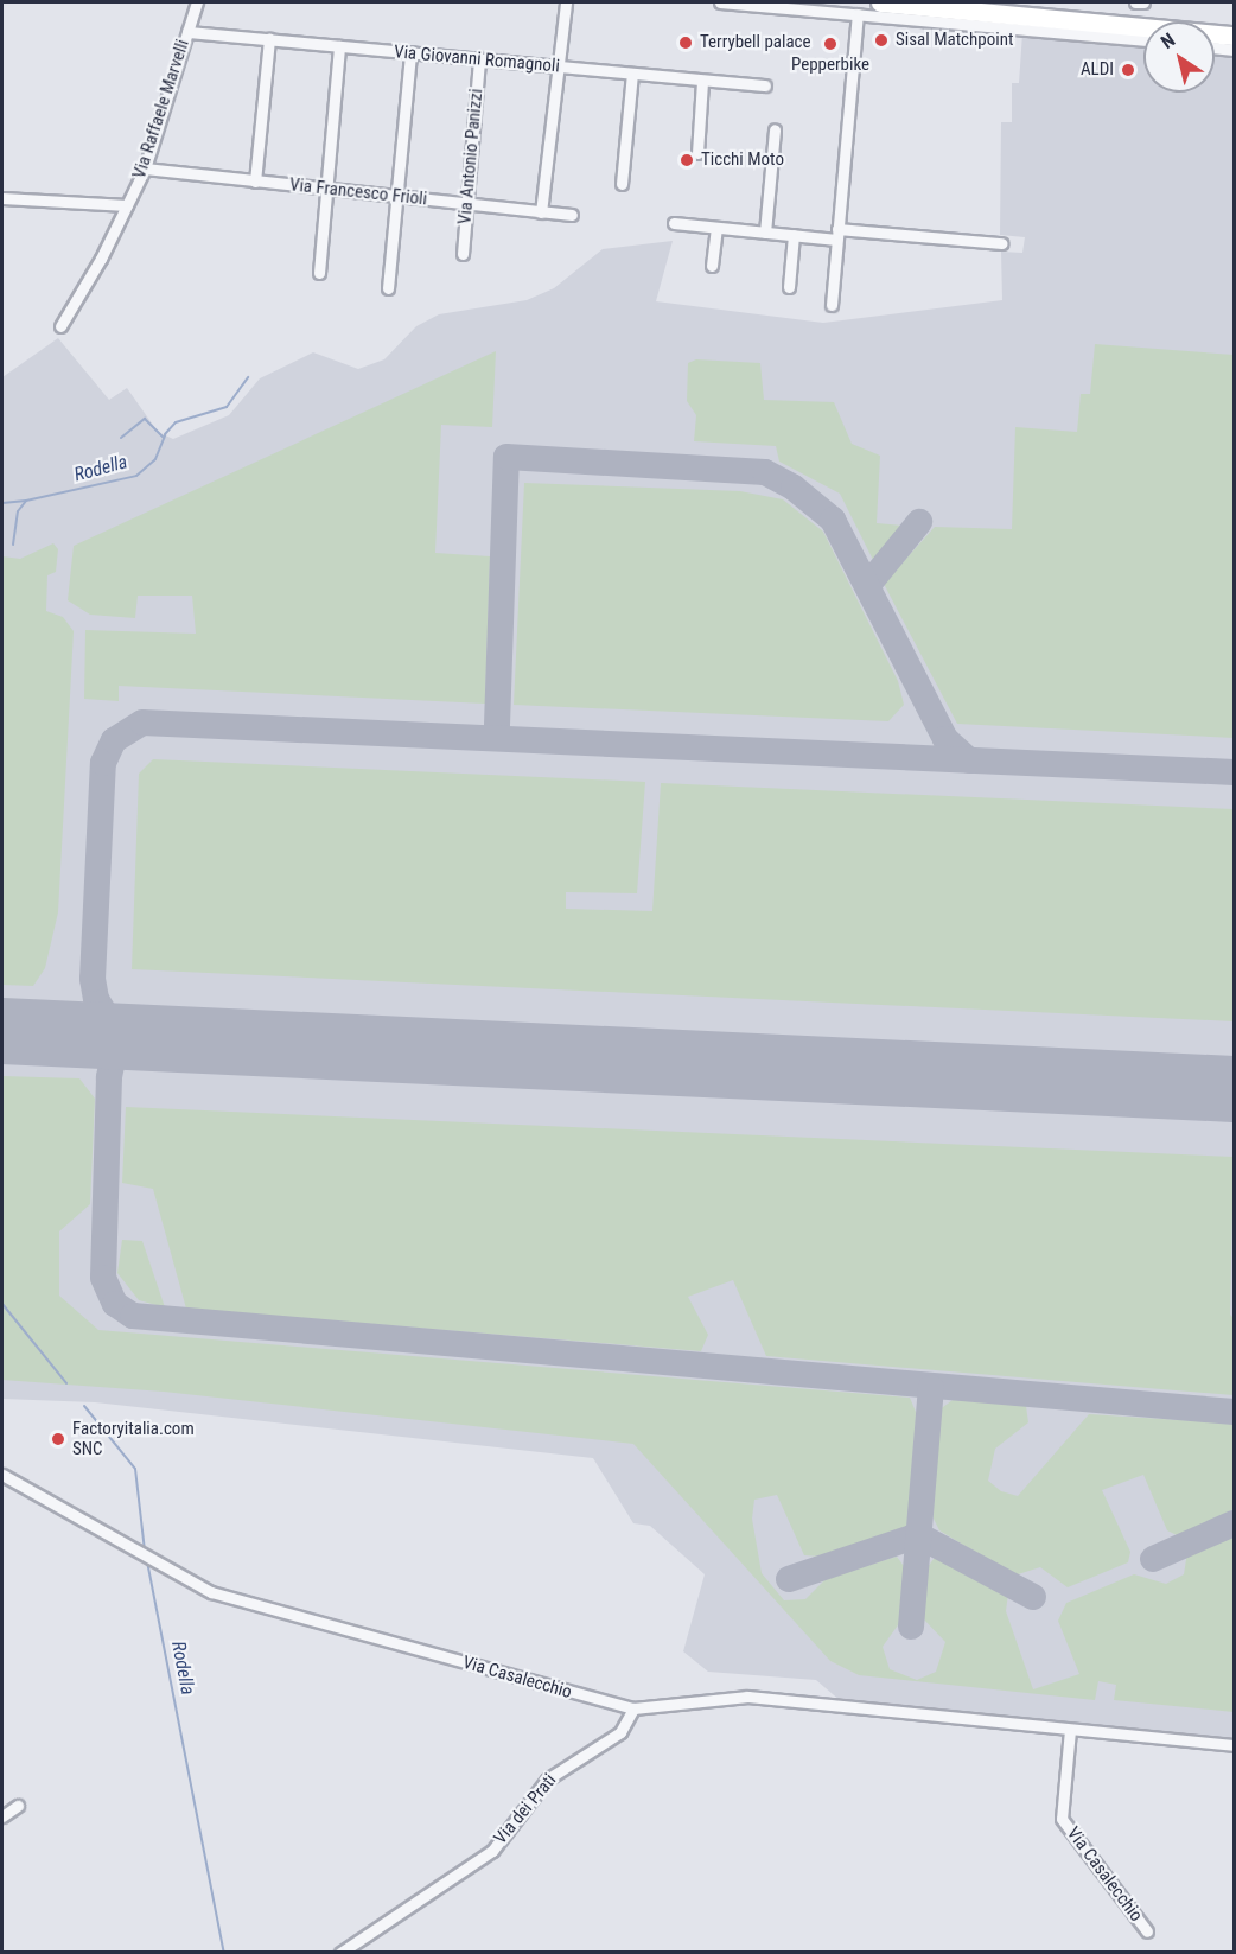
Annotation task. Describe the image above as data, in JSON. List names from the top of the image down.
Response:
{
  "streets": {
    "street": [
      "Via Giovanni Romagnoli",
      "Via Raffaele Marvelli",
      "Via Antonio Panizzi",
      "Via Francesco Frioli",
      "Via Casalecchio",
      "Via dei Prati"
    ]
  },
  "crossings": [
    ["Via Giovanni Romagnoli", "Via Raffaele Marvelli"],
    ["Via Giovanni Romagnoli", "Via Antonio Panizzi"],
    ["Via Raffaele Marvelli", "Via Francesco Frioli"],
    ["Via Antonio Panizzi", "Via Francesco Frioli"],
    ["Via Casalecchio", "Via dei Prati"]
  ],
  "water": ["Rodella"],
  "places": [
    "Sisal Matchpoint",
    "Terrybell palace",
    "Pepperbike",
    "ALDI",
    "Ticchi Moto",
    "Factoryitalia.com SNC"
  ],
  "north": "top left"
}
